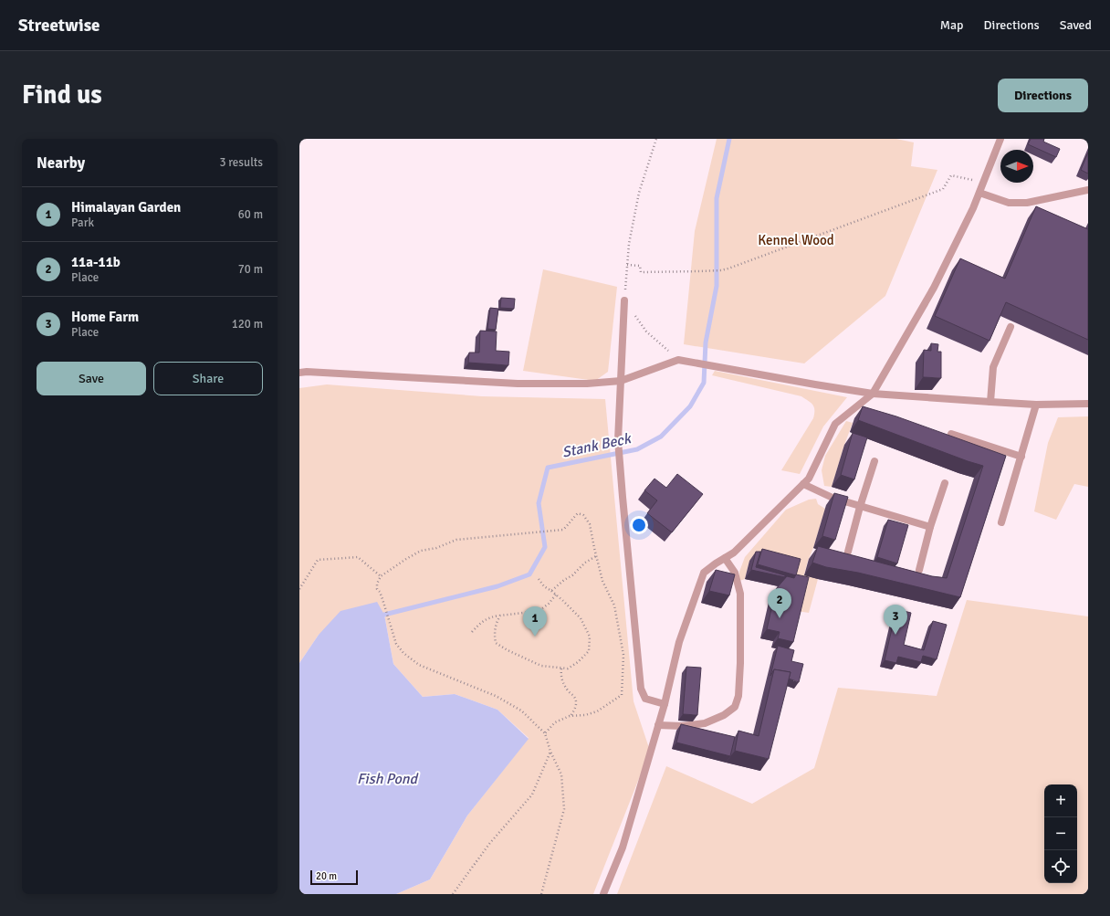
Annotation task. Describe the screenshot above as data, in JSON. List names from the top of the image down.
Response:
{
  "water": ["Stank Beck", "Fish Pond"],
  "parks": ["Kennel Wood"],
  "scale_bar": "20 m",
  "north": "right",
  "page": {
    "header": "Streetwise",
    "nav": ["Map", "Directions", "Saved"],
    "buttons": [
      "Directions",
      ["Save", "Share"]
    ],
    "title": "Find us",
    "heading": ["Nearby", "3 results"],
    "list": [
      {
        "mark": "1",
        "name": "Himalayan Garden",
        "note": "Park",
        "value": "60 m"
      },
      {
        "mark": "2",
        "name": "11a-11b",
        "note": "Place",
        "value": "70 m"
      },
      {
        "mark": "3",
        "name": "Home Farm",
        "note": "Place",
        "value": "120 m"
      }
    ],
    "pins": ["2", "3", "1"],
    "map_buttons": ["+", "−"],
    "scale": "20 m"
  }
}
